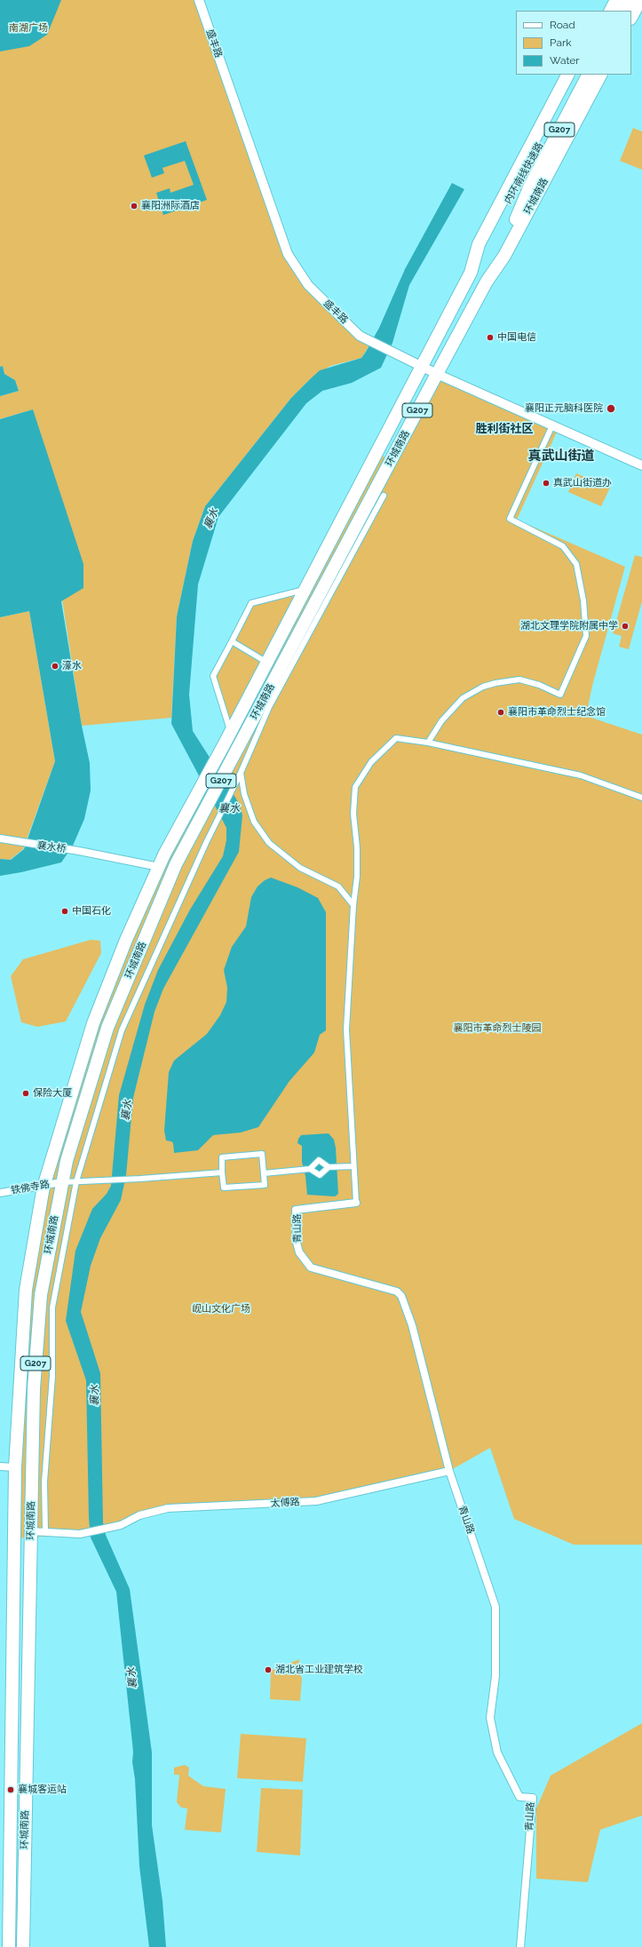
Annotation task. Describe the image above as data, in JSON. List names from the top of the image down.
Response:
{
  "streets": {
    "highway": ["G207", "内环南线快速路", "环城南路"],
    "street": [
      "盛丰路",
      "襄水桥",
      "铁佛寺路",
      "青山路",
      "太傅路"
    ]
  },
  "crossings": [
    ["盛丰路", "环城南路"],
    ["G207", "环城南路"],
    ["内环南线快速路", "环城南路"],
    ["环城南路", "襄水桥"],
    ["环城南路", "铁佛寺路"],
    ["环城南路", "太傅路"],
    ["青山路", "太傅路"]
  ],
  "districts": ["胜利街社区", "真武山街道"],
  "water": ["襄水"],
  "parks": ["南湖广场", "襄阳市革命烈士陵园", "岘山文化广场"],
  "places": [
    "襄阳洲际酒店",
    "中国电信",
    "襄阳正元脑科医院",
    "真武山街道办",
    "湖北文理学院附属中学",
    "濠水",
    "襄阳市革命烈士纪念馆",
    "中国石化",
    "保险大厦",
    "湖北省工业建筑学校",
    "襄城客运站"
  ],
  "legend": ["Road", "Park", "Water"]
}
